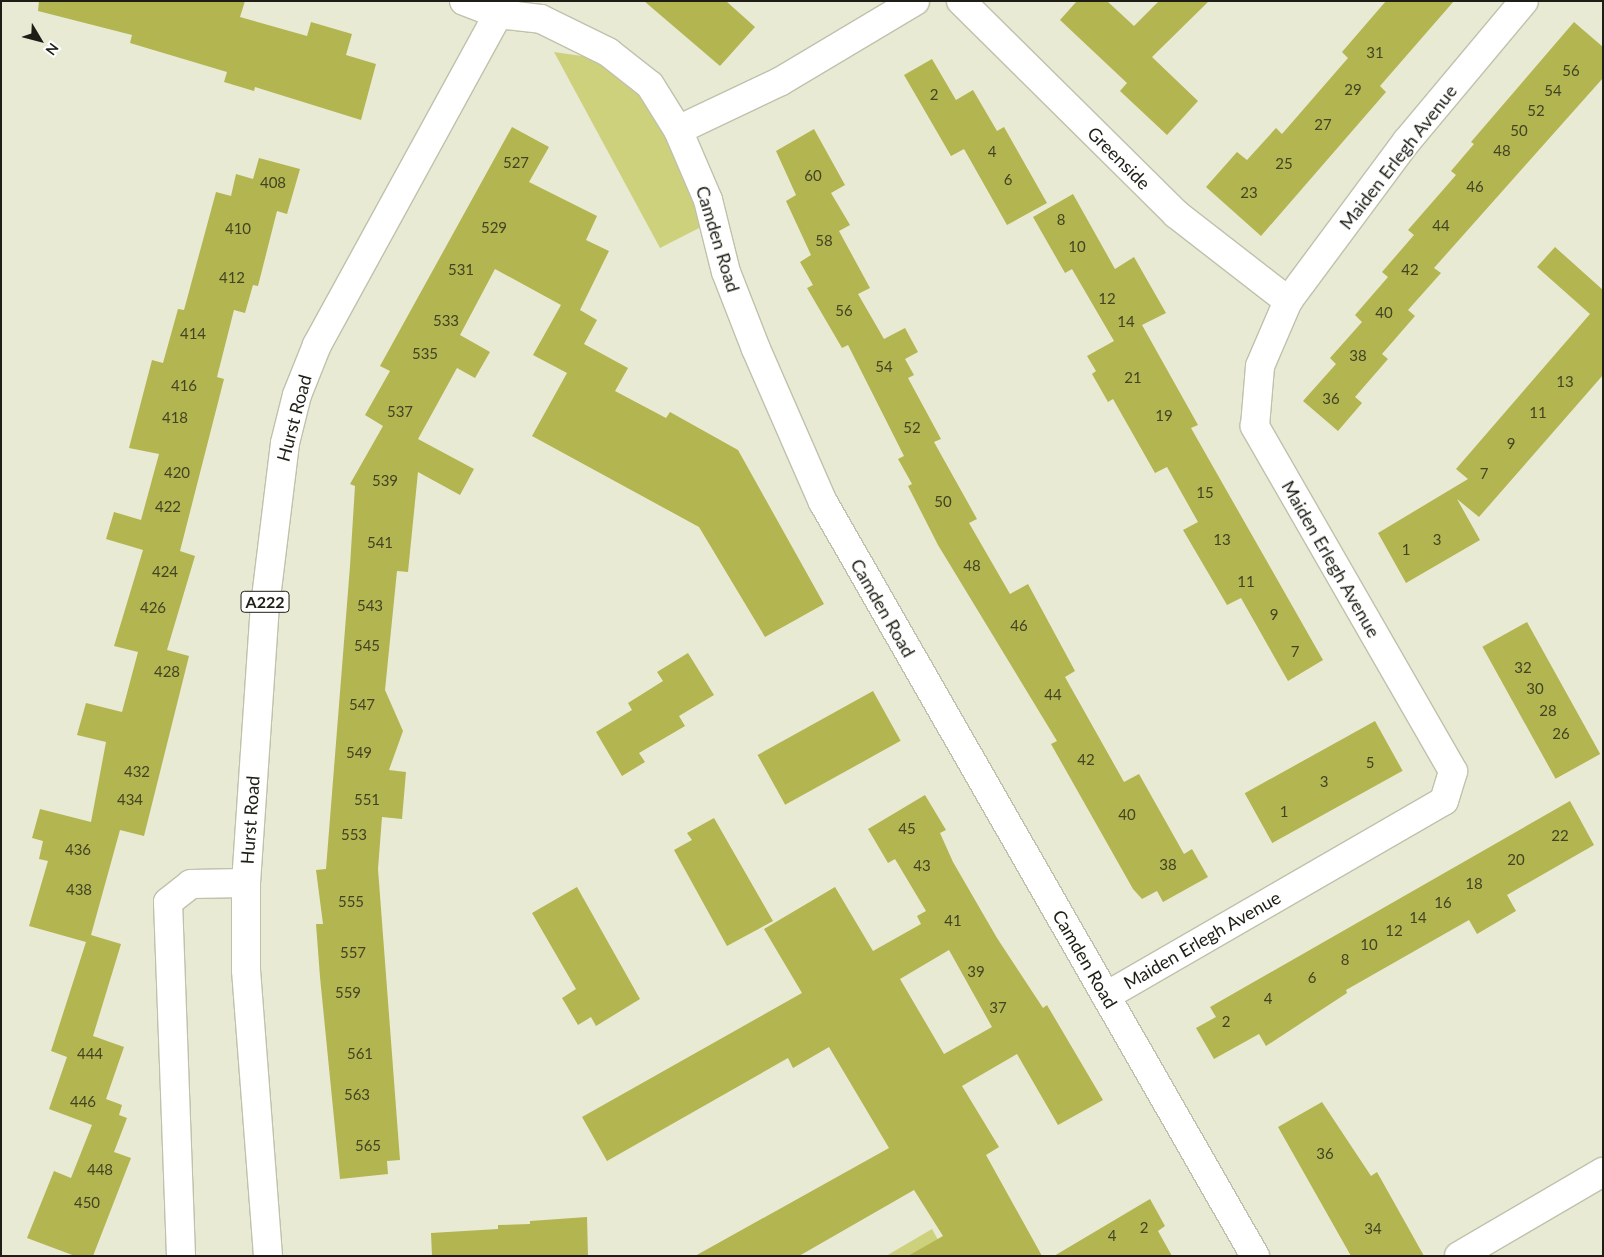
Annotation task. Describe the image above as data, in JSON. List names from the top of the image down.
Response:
{
  "streets": {
    "street": [
      "Maiden Erlegh Avenue",
      "Greenside",
      "Camden Road",
      "Hurst Road",
      "A222"
    ]
  },
  "crossings": [
    ["Maiden Erlegh Avenue", "Greenside"],
    ["Maiden Erlegh Avenue", "Camden Road"],
    ["Camden Road", "Hurst Road"]
  ],
  "house_numbers": [
    "31",
    "56",
    "29",
    "54",
    "2",
    "52",
    "27",
    "50",
    "48",
    "4",
    "527",
    "25",
    "60",
    "6",
    "408",
    "46",
    "23",
    "8",
    "44",
    "529",
    "410",
    "58",
    "10",
    "531",
    "42",
    "412",
    "12",
    "56",
    "40",
    "533",
    "14",
    "414",
    "535",
    "38",
    "54",
    "21",
    "13",
    "416",
    "36",
    "537",
    "11",
    "19",
    "418",
    "52",
    "9",
    "420",
    "7",
    "539",
    "15",
    "50",
    "422",
    "13",
    "3",
    "541",
    "1",
    "48",
    "424",
    "11",
    "543",
    "426",
    "9",
    "46",
    "545",
    "7",
    "32",
    "428",
    "30",
    "44",
    "547",
    "28",
    "26",
    "549",
    "42",
    "5",
    "432",
    "3",
    "434",
    "551",
    "1",
    "40",
    "45",
    "553",
    "22",
    "436",
    "20",
    "38",
    "43",
    "18",
    "438",
    "555",
    "16",
    "14",
    "41",
    "12",
    "10",
    "557",
    "8",
    "39",
    "6",
    "559",
    "4",
    "37",
    "2",
    "444",
    "561",
    "563",
    "446",
    "565",
    "36",
    "448",
    "450",
    "2",
    "34",
    "4"
  ],
  "north": "bottom right"
}
